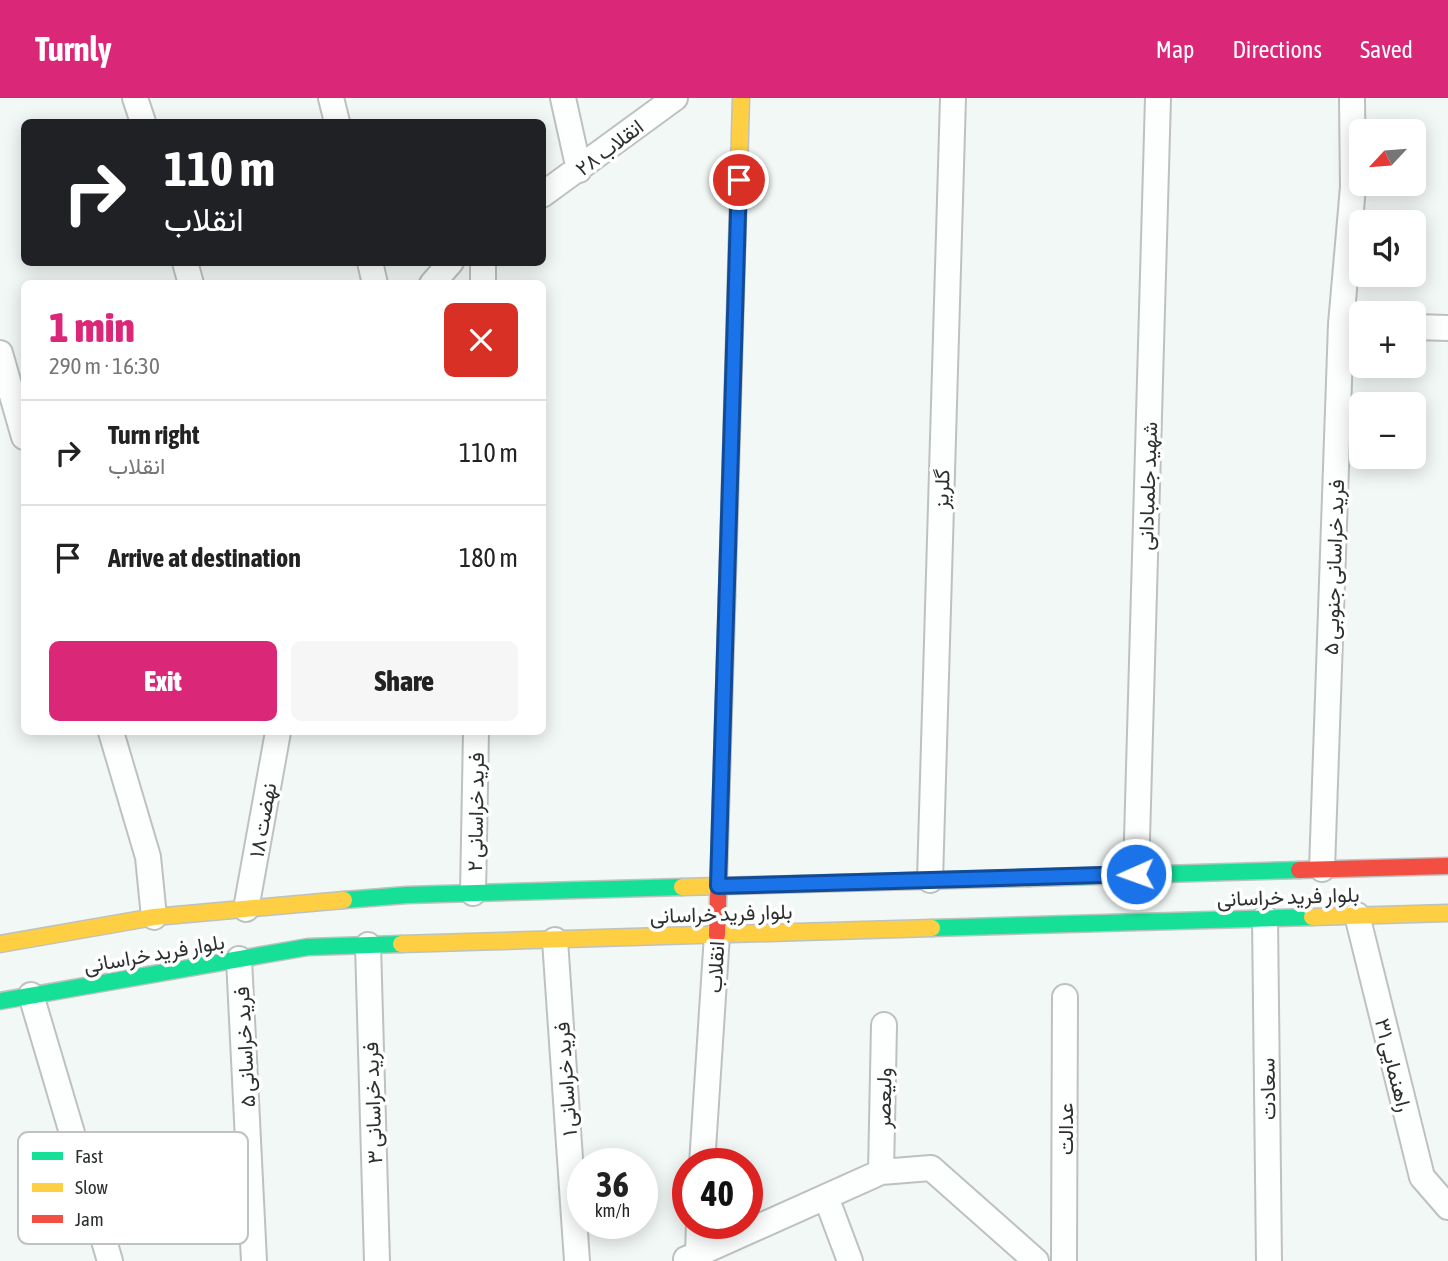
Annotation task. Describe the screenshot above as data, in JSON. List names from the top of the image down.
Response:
{
  "streets": {
    "street": [
      "انقلاب ۲۸",
      "شهید جلمبادانی",
      "گلریز",
      "فرید خراسانی جنوبی ۵",
      "فرید خراسانی ۲",
      "نهضت ۱۸",
      "بلوار فرید خراسانی",
      "انقلاب",
      "فرید خراسانی ۵",
      "راهنمایی ۳۱",
      "فرید خراسانی ۱",
      "سعادت",
      "ولیعصر",
      "فرید خراسانی ۳",
      "عدالت"
    ]
  },
  "crossings": [
    ["شهید جلمبادانی", "بلوار فرید خراسانی"],
    ["گلریز", "بلوار فرید خراسانی"],
    ["فرید خراسانی جنوبی ۵", "بلوار فرید خراسانی"],
    ["فرید خراسانی ۲", "بلوار فرید خراسانی"],
    ["نهضت ۱۸", "بلوار فرید خراسانی"],
    ["بلوار فرید خراسانی", "انقلاب"],
    ["بلوار فرید خراسانی", "فرید خراسانی ۵"],
    ["بلوار فرید خراسانی", "راهنمایی ۳۱"],
    ["بلوار فرید خراسانی", "فرید خراسانی ۱"],
    ["بلوار فرید خراسانی", "سعادت"],
    ["بلوار فرید خراسانی", "فرید خراسانی ۳"]
  ],
  "legend": ["Fast", "Slow", "Jam"],
  "north": "bottom left",
  "page": {
    "header": "Turnly",
    "nav": ["Map", "Directions", "Saved"],
    "map_buttons": ["+", "−"],
    "turn": ["110 m", "انقلاب"],
    "heading": ["1 min", "290 m · 16:30"],
    "list": [
      {
        "name": "Turn right",
        "note": "انقلاب",
        "value": "110 m"
      },
      {
        "name": "Arrive at destination",
        "value": "180 m"
      }
    ],
    "buttons": ["Exit", "Share"],
    "speed": "36 km/h",
    "limit": "40"
  }
}
